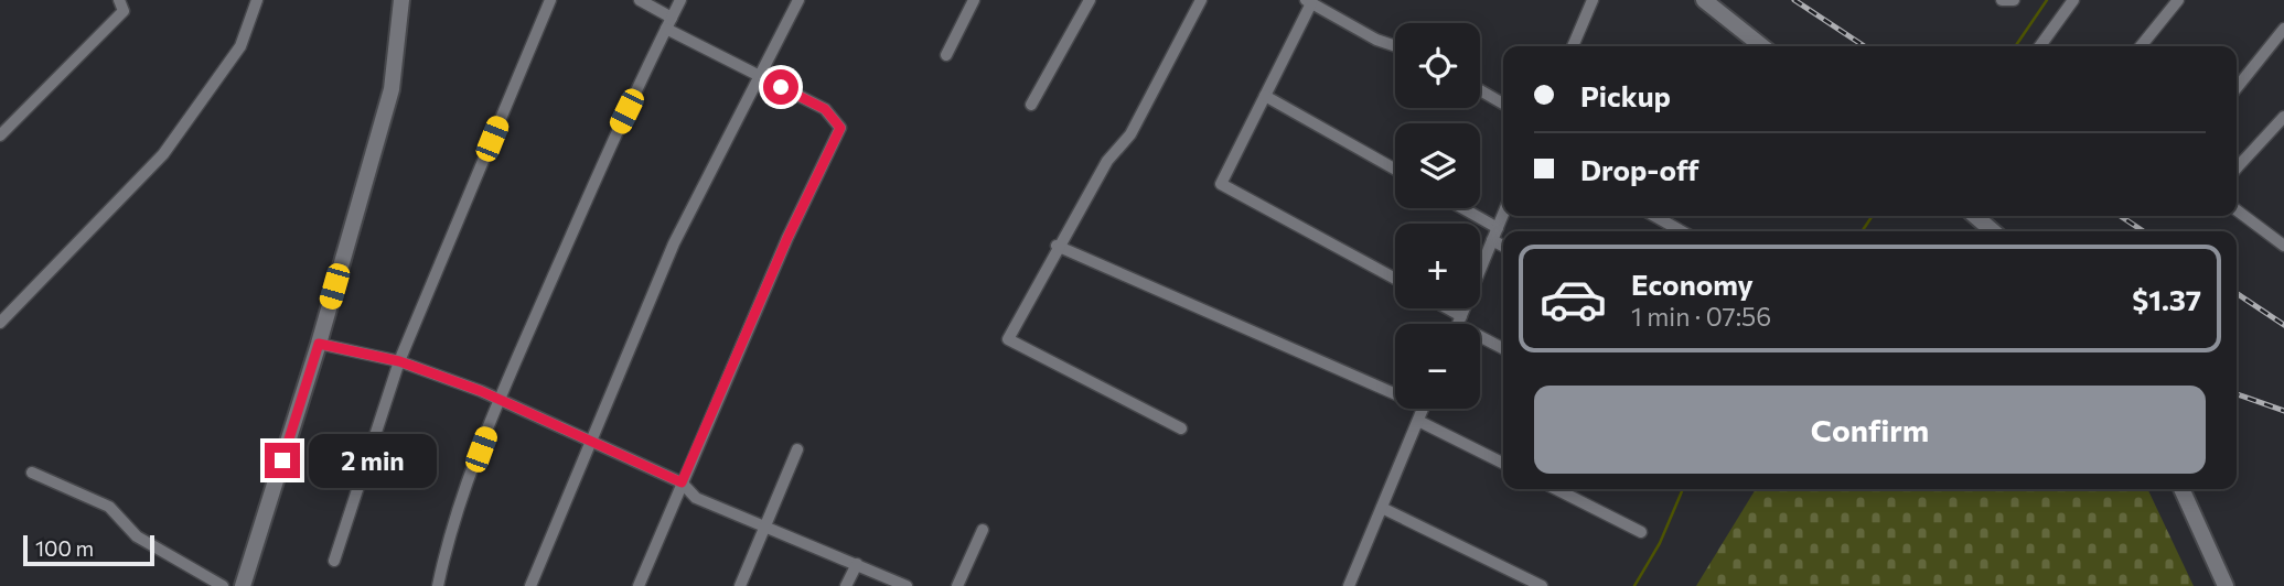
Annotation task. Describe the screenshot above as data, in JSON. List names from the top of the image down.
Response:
{
  "scale_bar": "100 m",
  "page": {
    "map_buttons": ["+", "−"],
    "banner": ["Pickup", "Drop-off"],
    "list": [
      {
        "name": "Economy",
        "note": "1 min · 07:56",
        "value": "$1.37"
      }
    ],
    "buttons": "Confirm",
    "bubble": "2 min",
    "scale": "100 m"
  }
}
